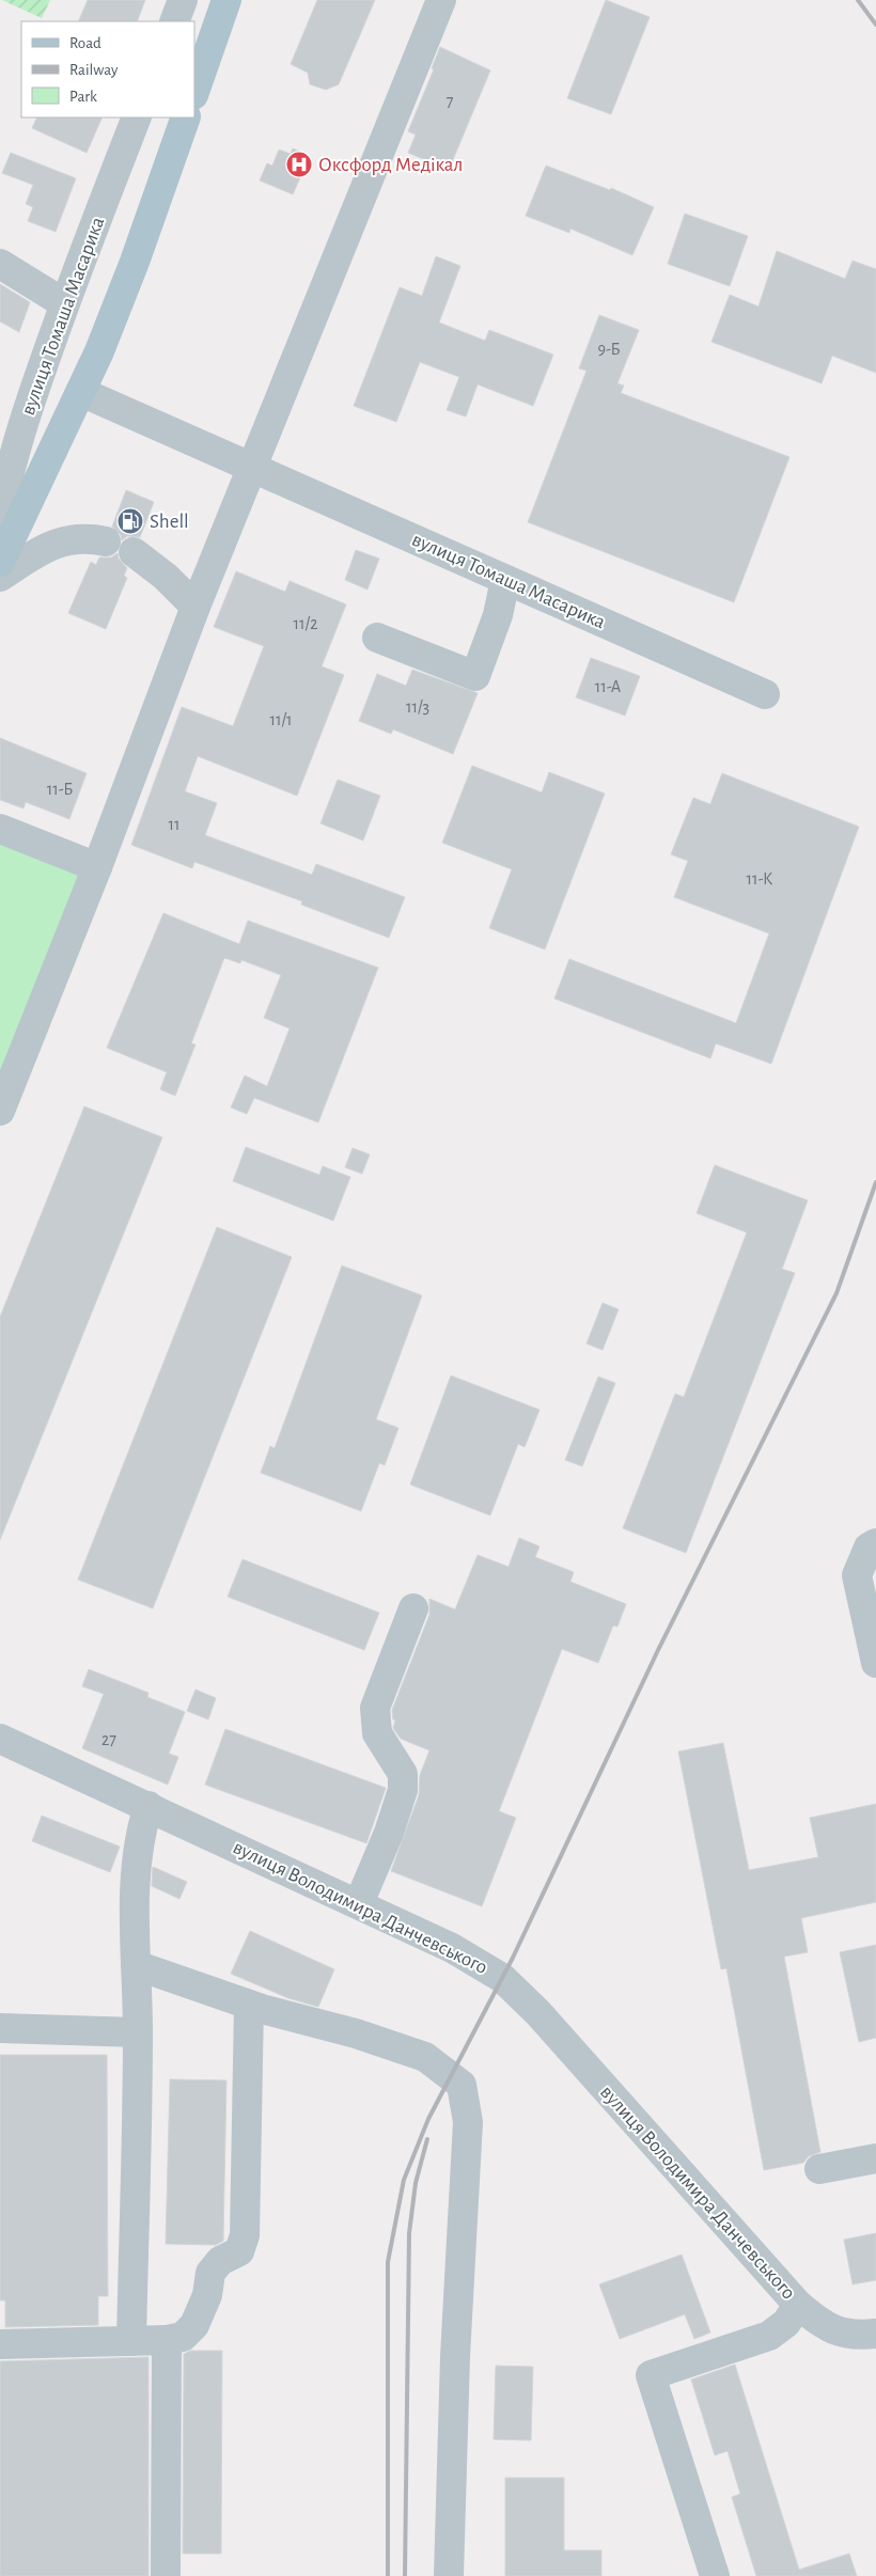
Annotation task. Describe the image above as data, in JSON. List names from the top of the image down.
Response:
{
  "streets": {
    "main road": ["вулиця Томаша Масарика"],
    "street": ["вулиця Володимира Данчевського"]
  },
  "places": {
    "hospital": ["Оксфорд Медікал"],
    "fuel station": ["Shell"]
  },
  "house_numbers": [
    "7",
    "9-Б",
    "11/2",
    "11-А",
    "11/3",
    "11/1",
    "11-Б",
    "11",
    "11-К",
    "27"
  ],
  "legend": ["Road", "Railway", "Park"]
}
